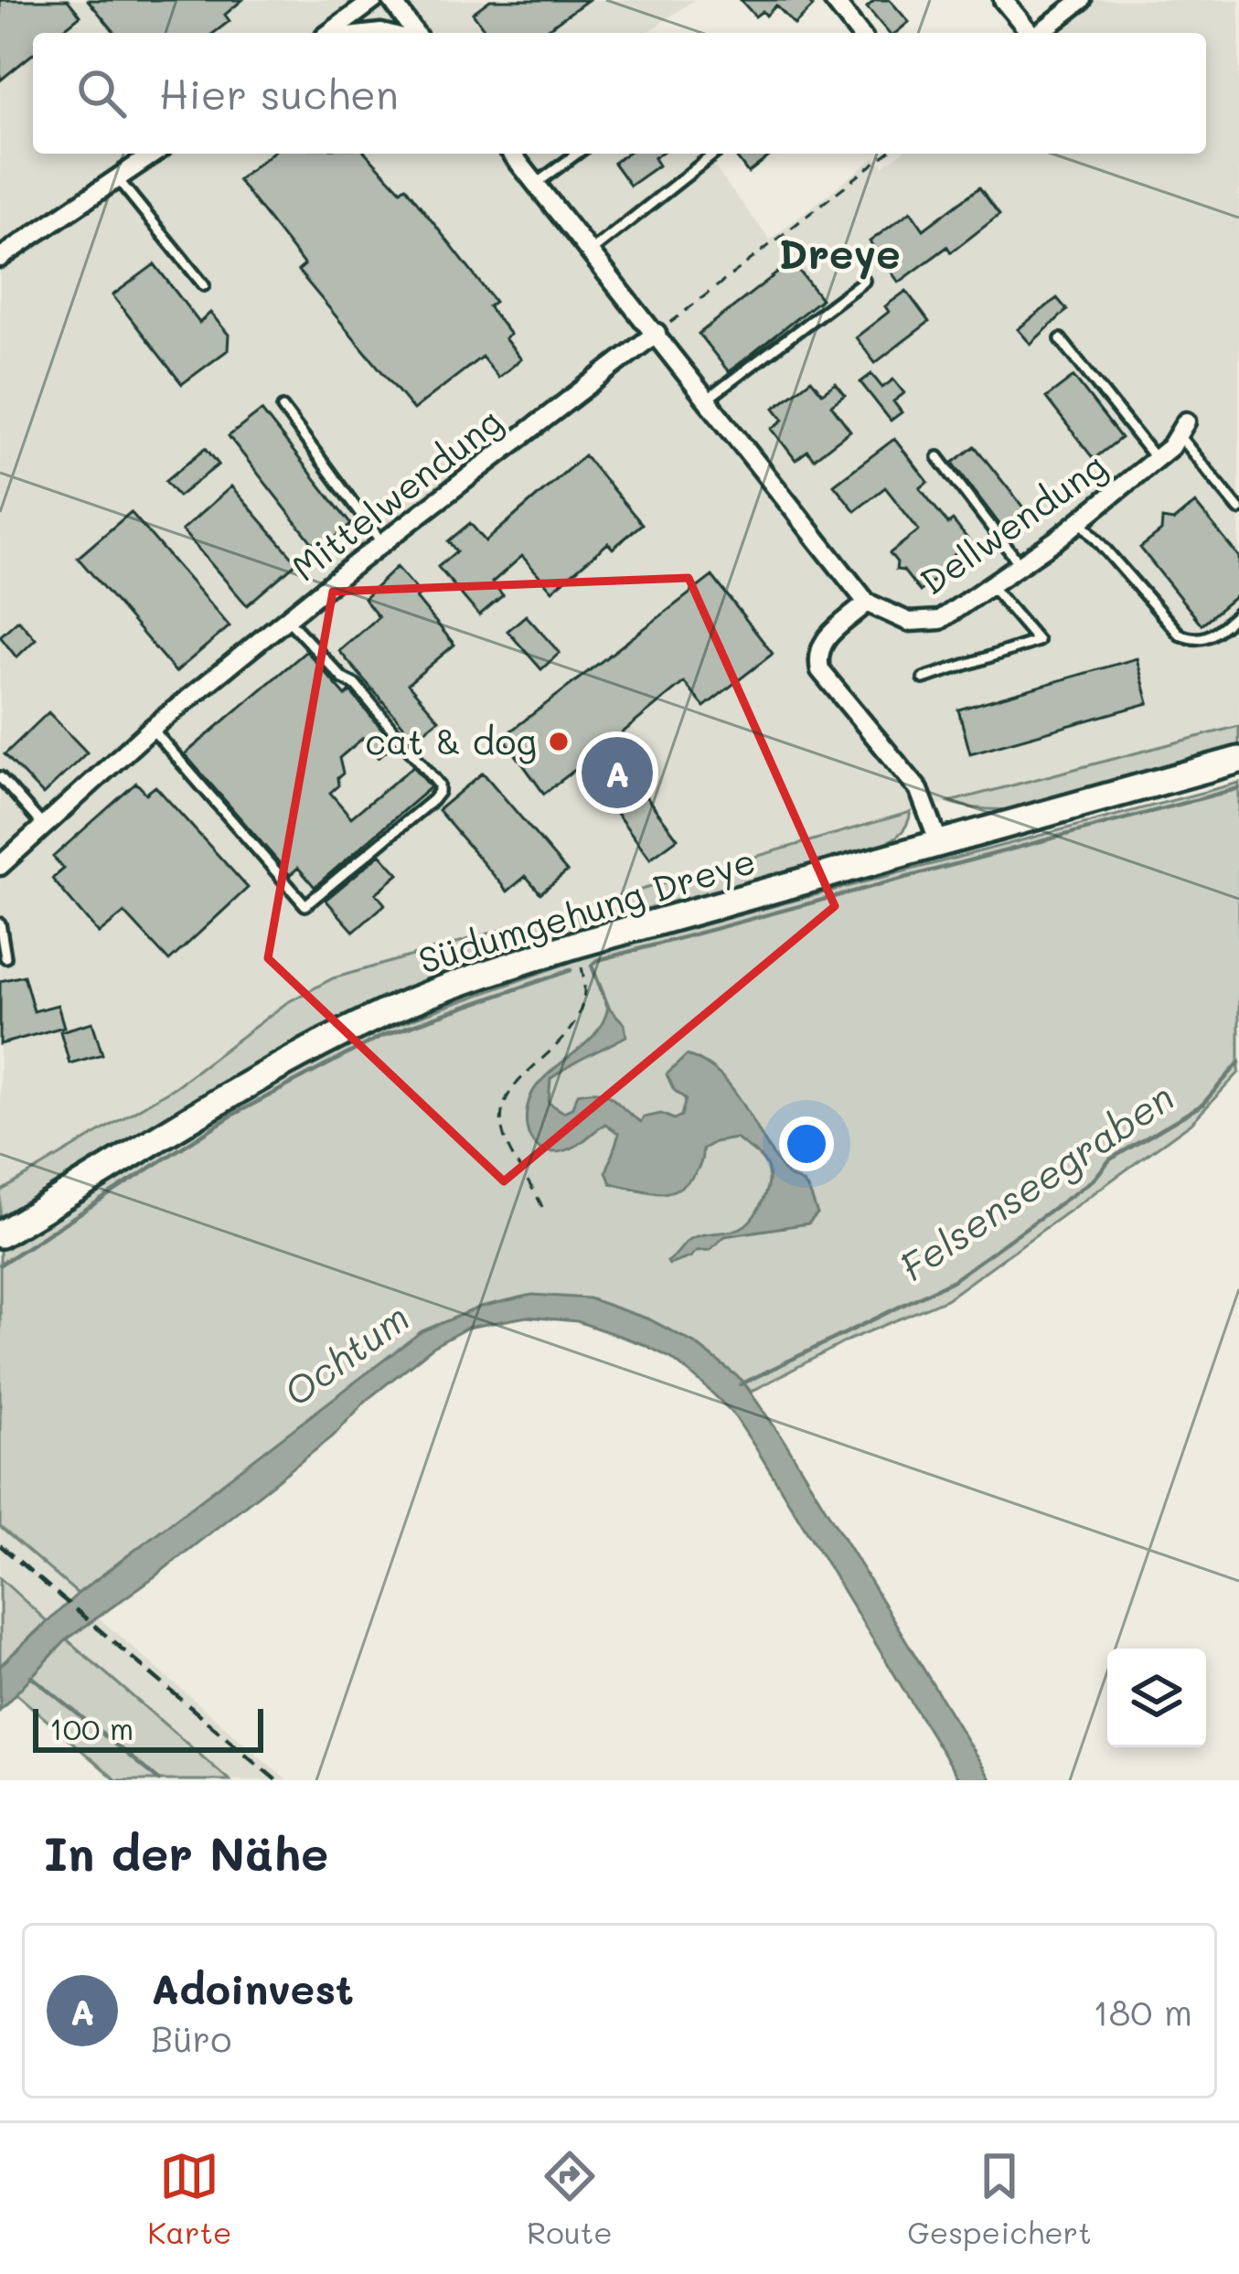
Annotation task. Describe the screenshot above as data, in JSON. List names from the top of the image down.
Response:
{
  "streets": {
    "main road": ["Südumgehung Dreye"],
    "street": ["Mittelwendung", "Dellwendung"]
  },
  "districts": ["Dreye"],
  "water": ["Felsenseegraben", "Ochtum"],
  "places": ["cat & dog"],
  "scale_bar": "100 m",
  "page": {
    "search": "Hier suchen",
    "pins": "A",
    "scale": "100 m",
    "heading": "In der Nähe",
    "list": [
      {
        "mark": "A",
        "name": "Adoinvest",
        "note": "Büro",
        "value": "180 m"
      }
    ],
    "nav": ["Karte", "Route", "Gespeichert"]
  }
}
